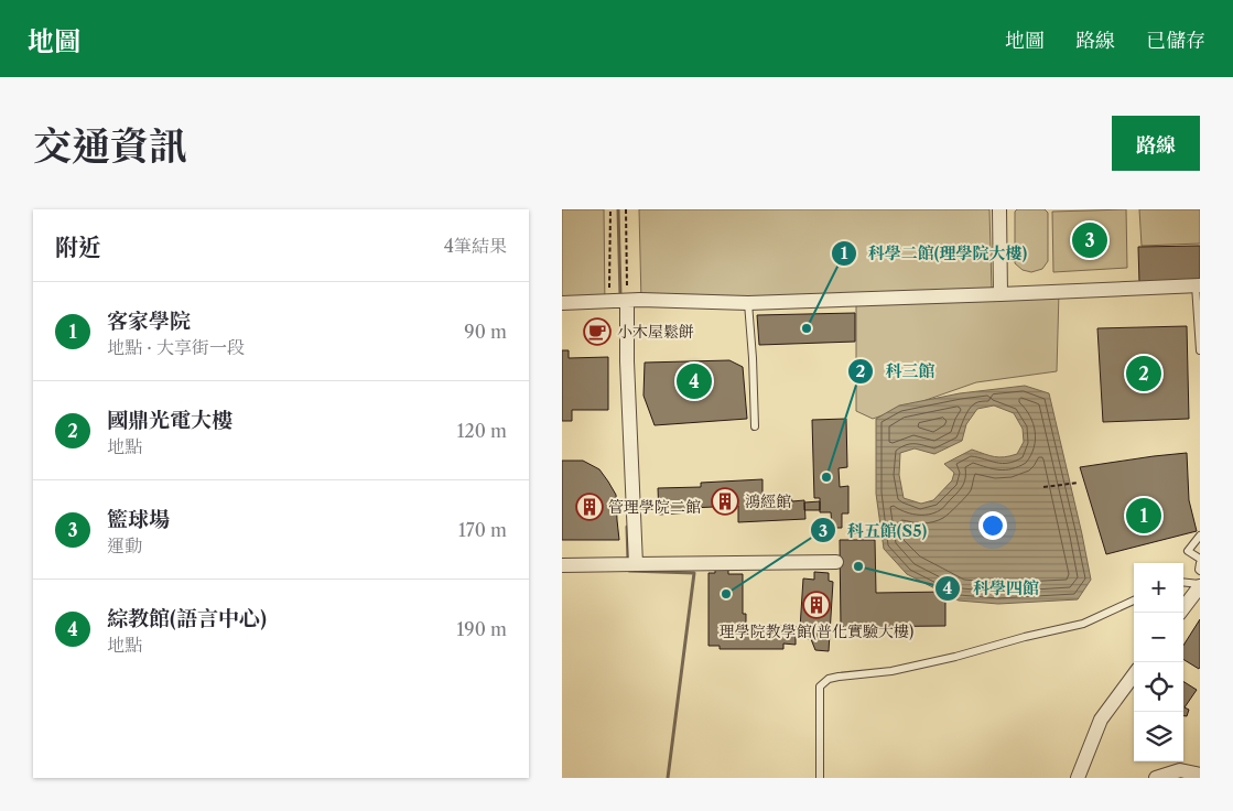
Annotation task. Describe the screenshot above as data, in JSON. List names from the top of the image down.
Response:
{
  "places": {
    "other": [
      "科學二館(理學院大樓)",
      "科三館",
      "科學四館",
      "科五館(S5)"
    ],
    "cafe": ["小木屋鬆餅"],
    "building": ["鴻經館", "管理學院二館", "理學院教學館(普化實驗大樓)"]
  },
  "page": {
    "header": "地圖",
    "nav": ["地圖", "路線", "已儲存"],
    "title": "交通資訊",
    "buttons": "路線",
    "heading": ["附近", "4筆結果"],
    "pins": [
      "3",
      "2",
      "4",
      "1"
    ],
    "list": [
      {
        "mark": "1",
        "name": "客家學院",
        "note": "地點 · 大享街一段",
        "value": "90 m"
      },
      {
        "mark": "2",
        "name": "國鼎光電大樓",
        "note": "地點",
        "value": "120 m"
      },
      {
        "mark": "3",
        "name": "籃球場",
        "note": "運動",
        "value": "170 m"
      },
      {
        "mark": "4",
        "name": "綜教館(語言中心)",
        "note": "地點",
        "value": "190 m"
      }
    ],
    "map_buttons": ["+", "−"]
  }
}
